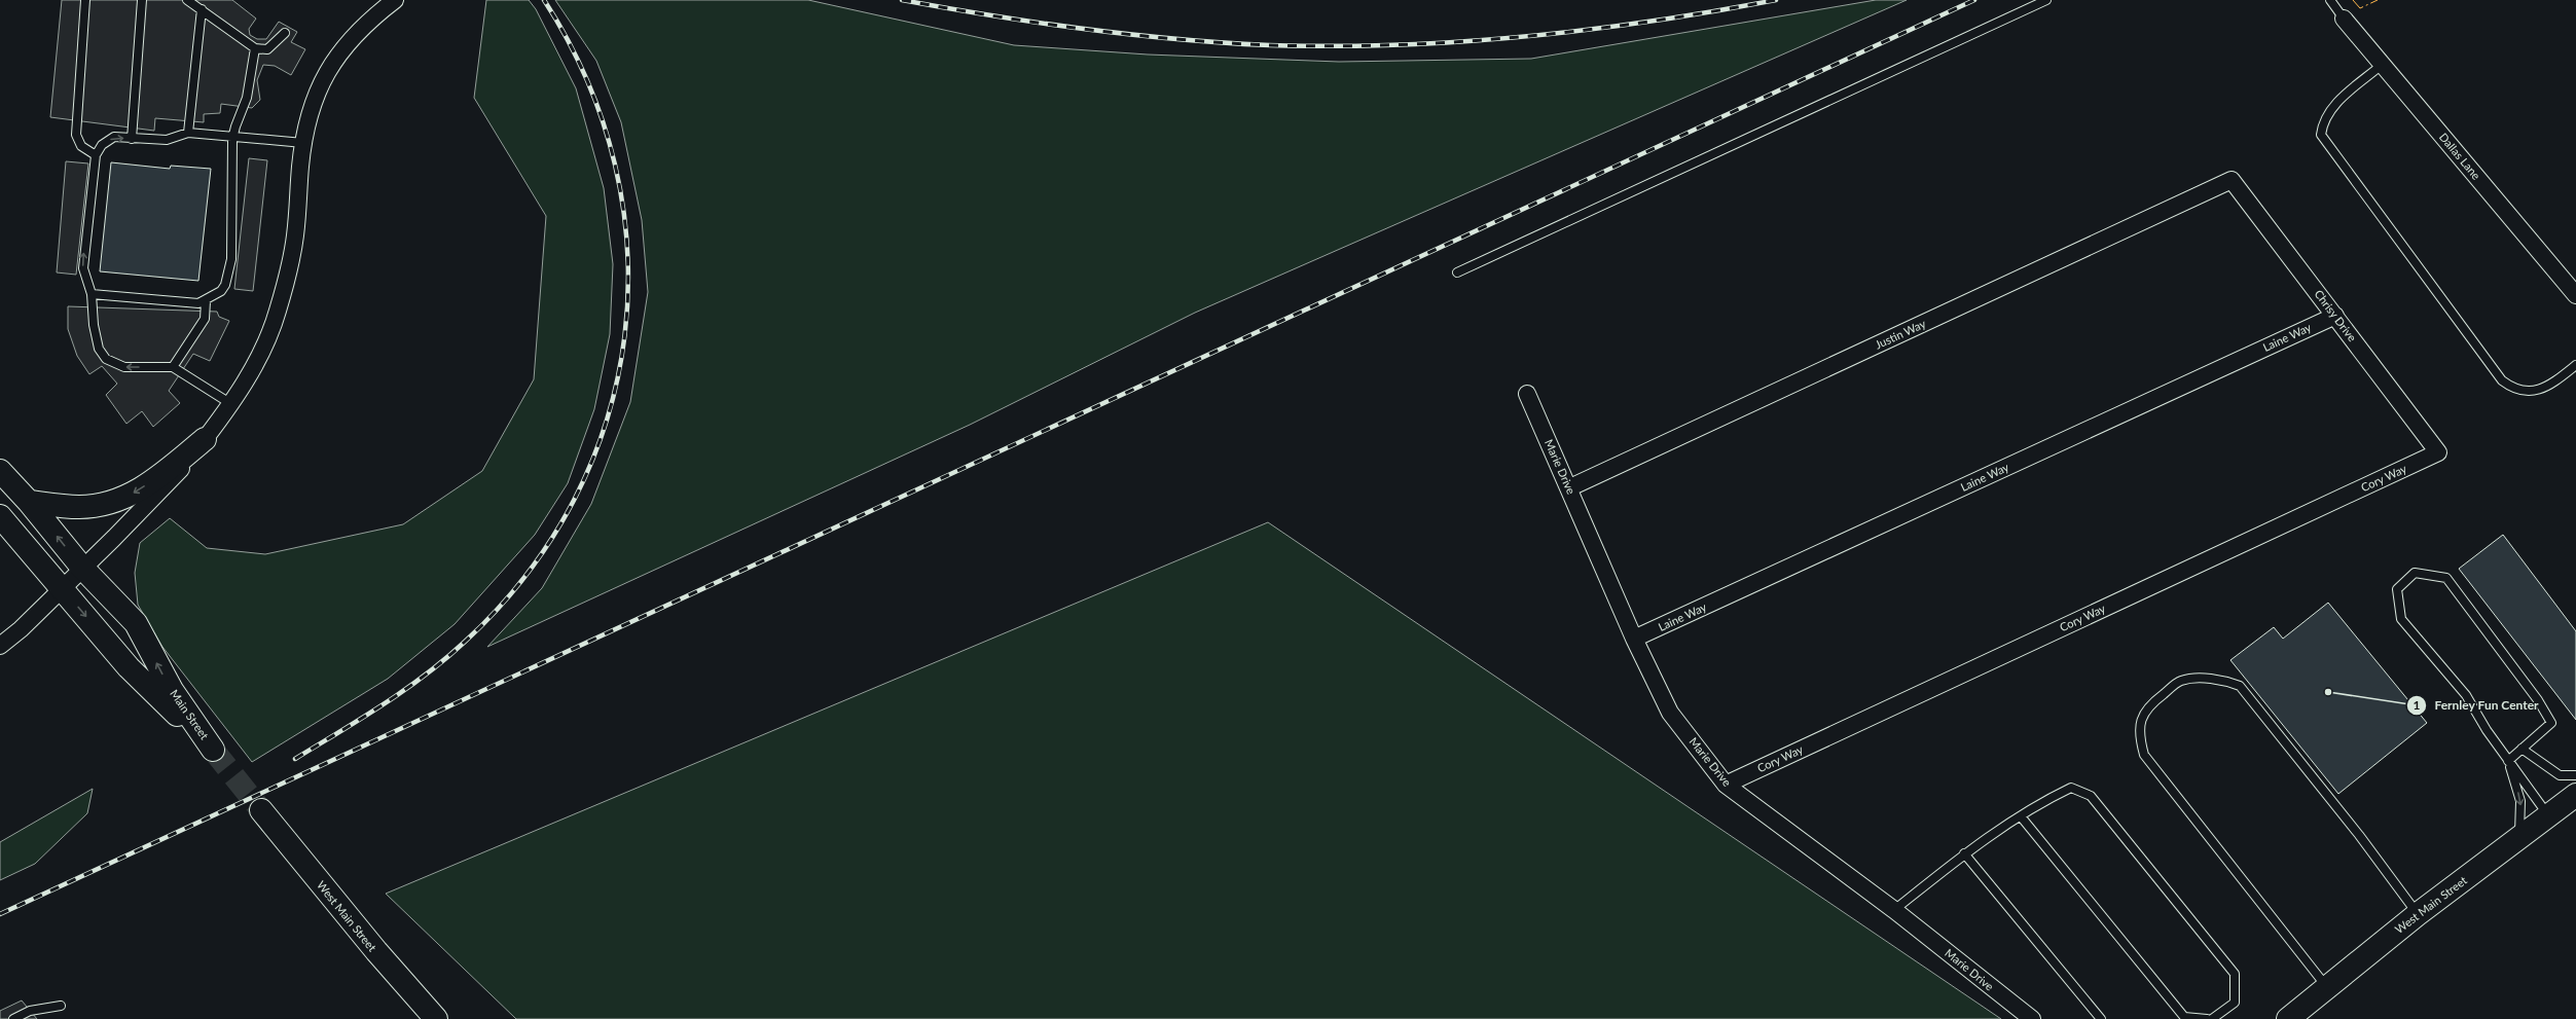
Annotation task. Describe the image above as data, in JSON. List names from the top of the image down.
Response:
{
  "streets": {
    "main road": ["Main Street", "West Main Street"],
    "street": [
      "Dallas Lane",
      "Chrisy Drive",
      "Justin Way",
      "Laine Way",
      "Marie Drive",
      "Cory Way"
    ]
  },
  "crossings": [
    ["Chrisy Drive", "Justin Way"],
    ["Chrisy Drive", "Laine Way"],
    ["Chrisy Drive", "Cory Way"],
    ["Justin Way", "Marie Drive"],
    ["Laine Way", "Marie Drive"],
    ["Marie Drive", "Cory Way"]
  ],
  "places": ["Fernley Fun Center"]
}
